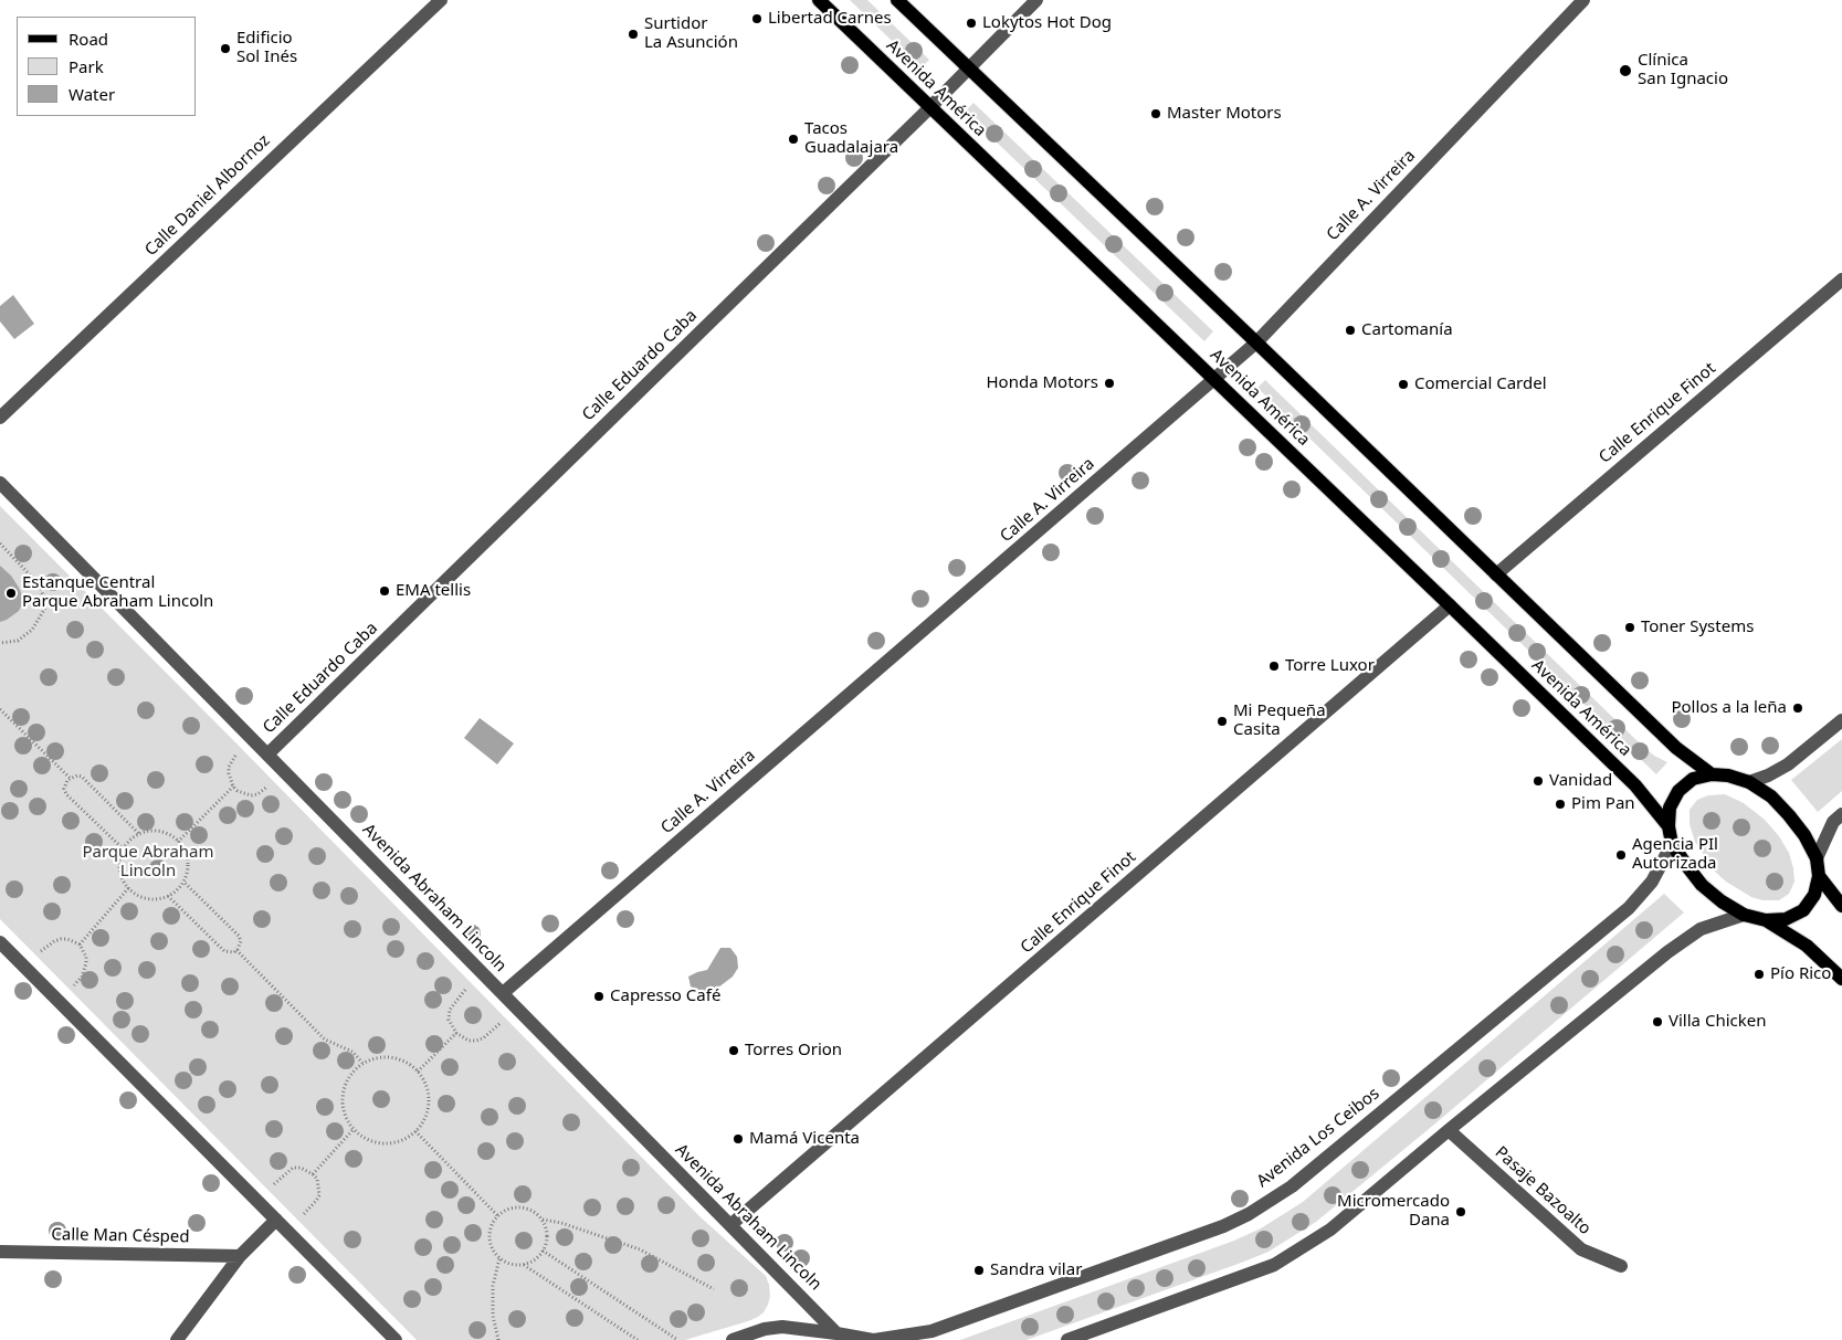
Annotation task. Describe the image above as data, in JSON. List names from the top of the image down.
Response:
{
  "streets": {
    "main road": ["Avenida América"],
    "street": [
      "Calle Daniel Albornoz",
      "Calle A. Virreira",
      "Calle Eduardo Caba",
      "Calle Enrique Finot",
      "Avenida Abraham Lincoln",
      "Avenida Los Ceibos",
      "Pasaje Bazoalto",
      "Calle Man Césped"
    ]
  },
  "crossings": [
    ["Avenida América", "Calle A. Virreira"],
    ["Avenida América", "Calle Eduardo Caba"],
    ["Avenida América", "Calle Enrique Finot"],
    ["Avenida América", "Avenida Los Ceibos"],
    ["Calle A. Virreira", "Avenida Abraham Lincoln"],
    ["Calle Eduardo Caba", "Avenida Abraham Lincoln"],
    ["Calle Enrique Finot", "Avenida Abraham Lincoln"],
    ["Avenida Abraham Lincoln", "Avenida Los Ceibos"]
  ],
  "parks": ["Parque Abraham Lincoln"],
  "places": [
    "Libertad Carnes",
    "Lokytos Hot Dog",
    "Surtidor La Asunción",
    "Edificio Sol Inés",
    "Clínica San Ignacio",
    "Master Motors",
    "Tacos Guadalajara",
    "Cartomanía",
    "Honda Motors",
    "Comercial Cardel",
    "EMA tellis",
    "Estanque Central Parque Abraham Lincoln",
    "Toner Systems",
    "Torre Luxor",
    "Pollos a la leña",
    "Mi Pequeña Casita",
    "Vanidad",
    "Pim Pan",
    "Agencia PIl Autorizada",
    "Pío Rico",
    "Capresso Café",
    "Villa Chicken",
    "Torres Orion",
    "Mamá Vicenta",
    "Micromercado Dana",
    "Sandra vilar"
  ],
  "legend": ["Road", "Park", "Water"]
}
